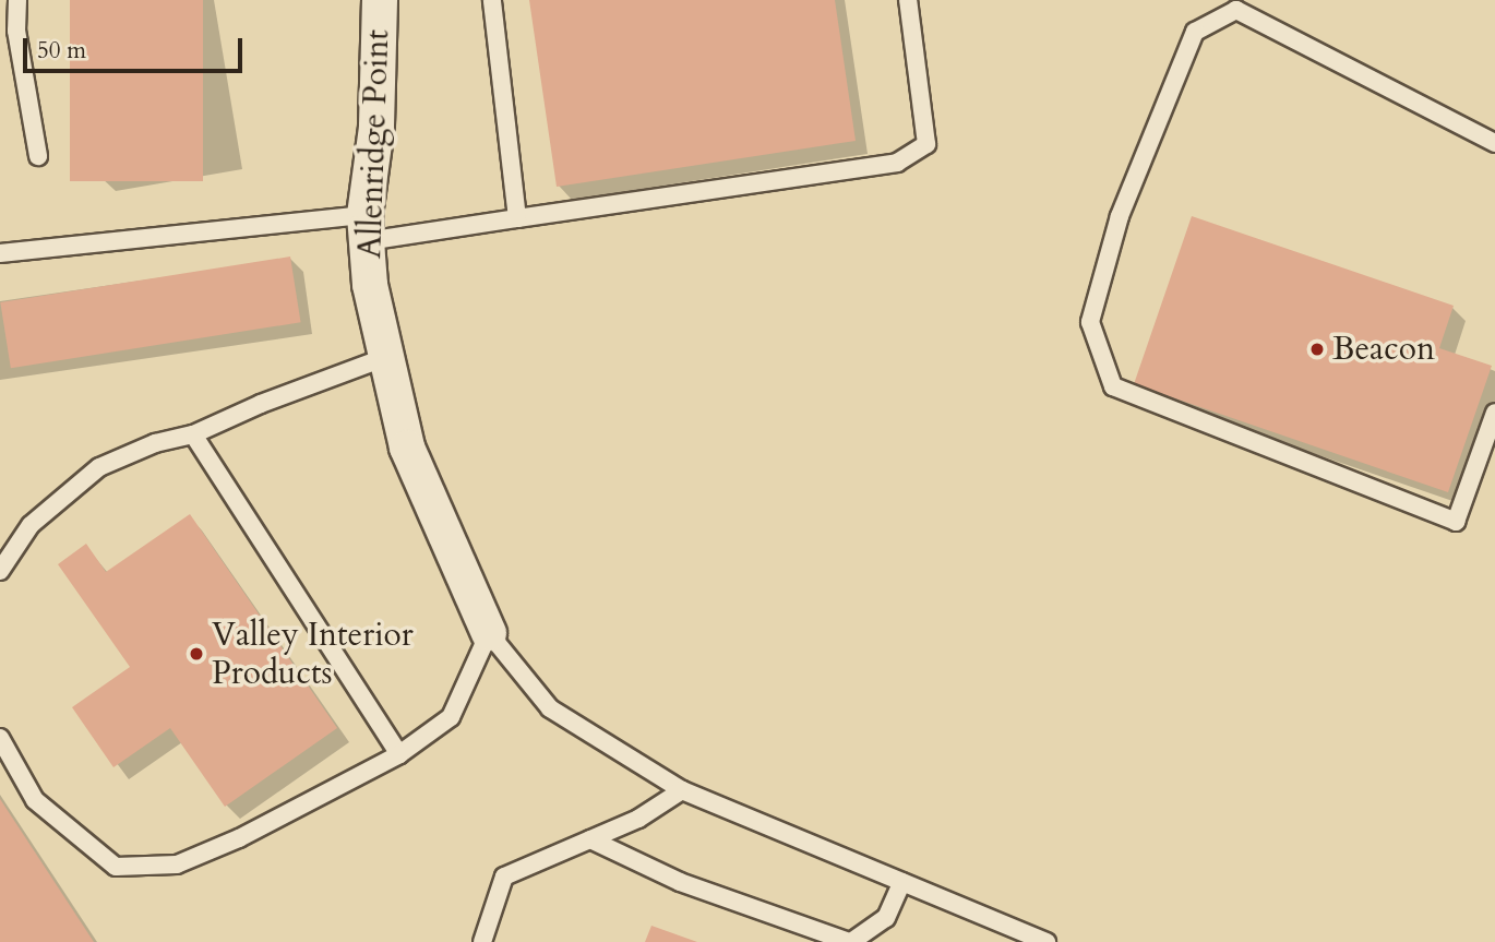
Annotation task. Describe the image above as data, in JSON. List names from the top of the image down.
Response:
{
  "streets": {
    "street": ["Allenridge Point"]
  },
  "places": ["Beacon", "Valley Interior Products"],
  "scale_bar": "50 m"
}
